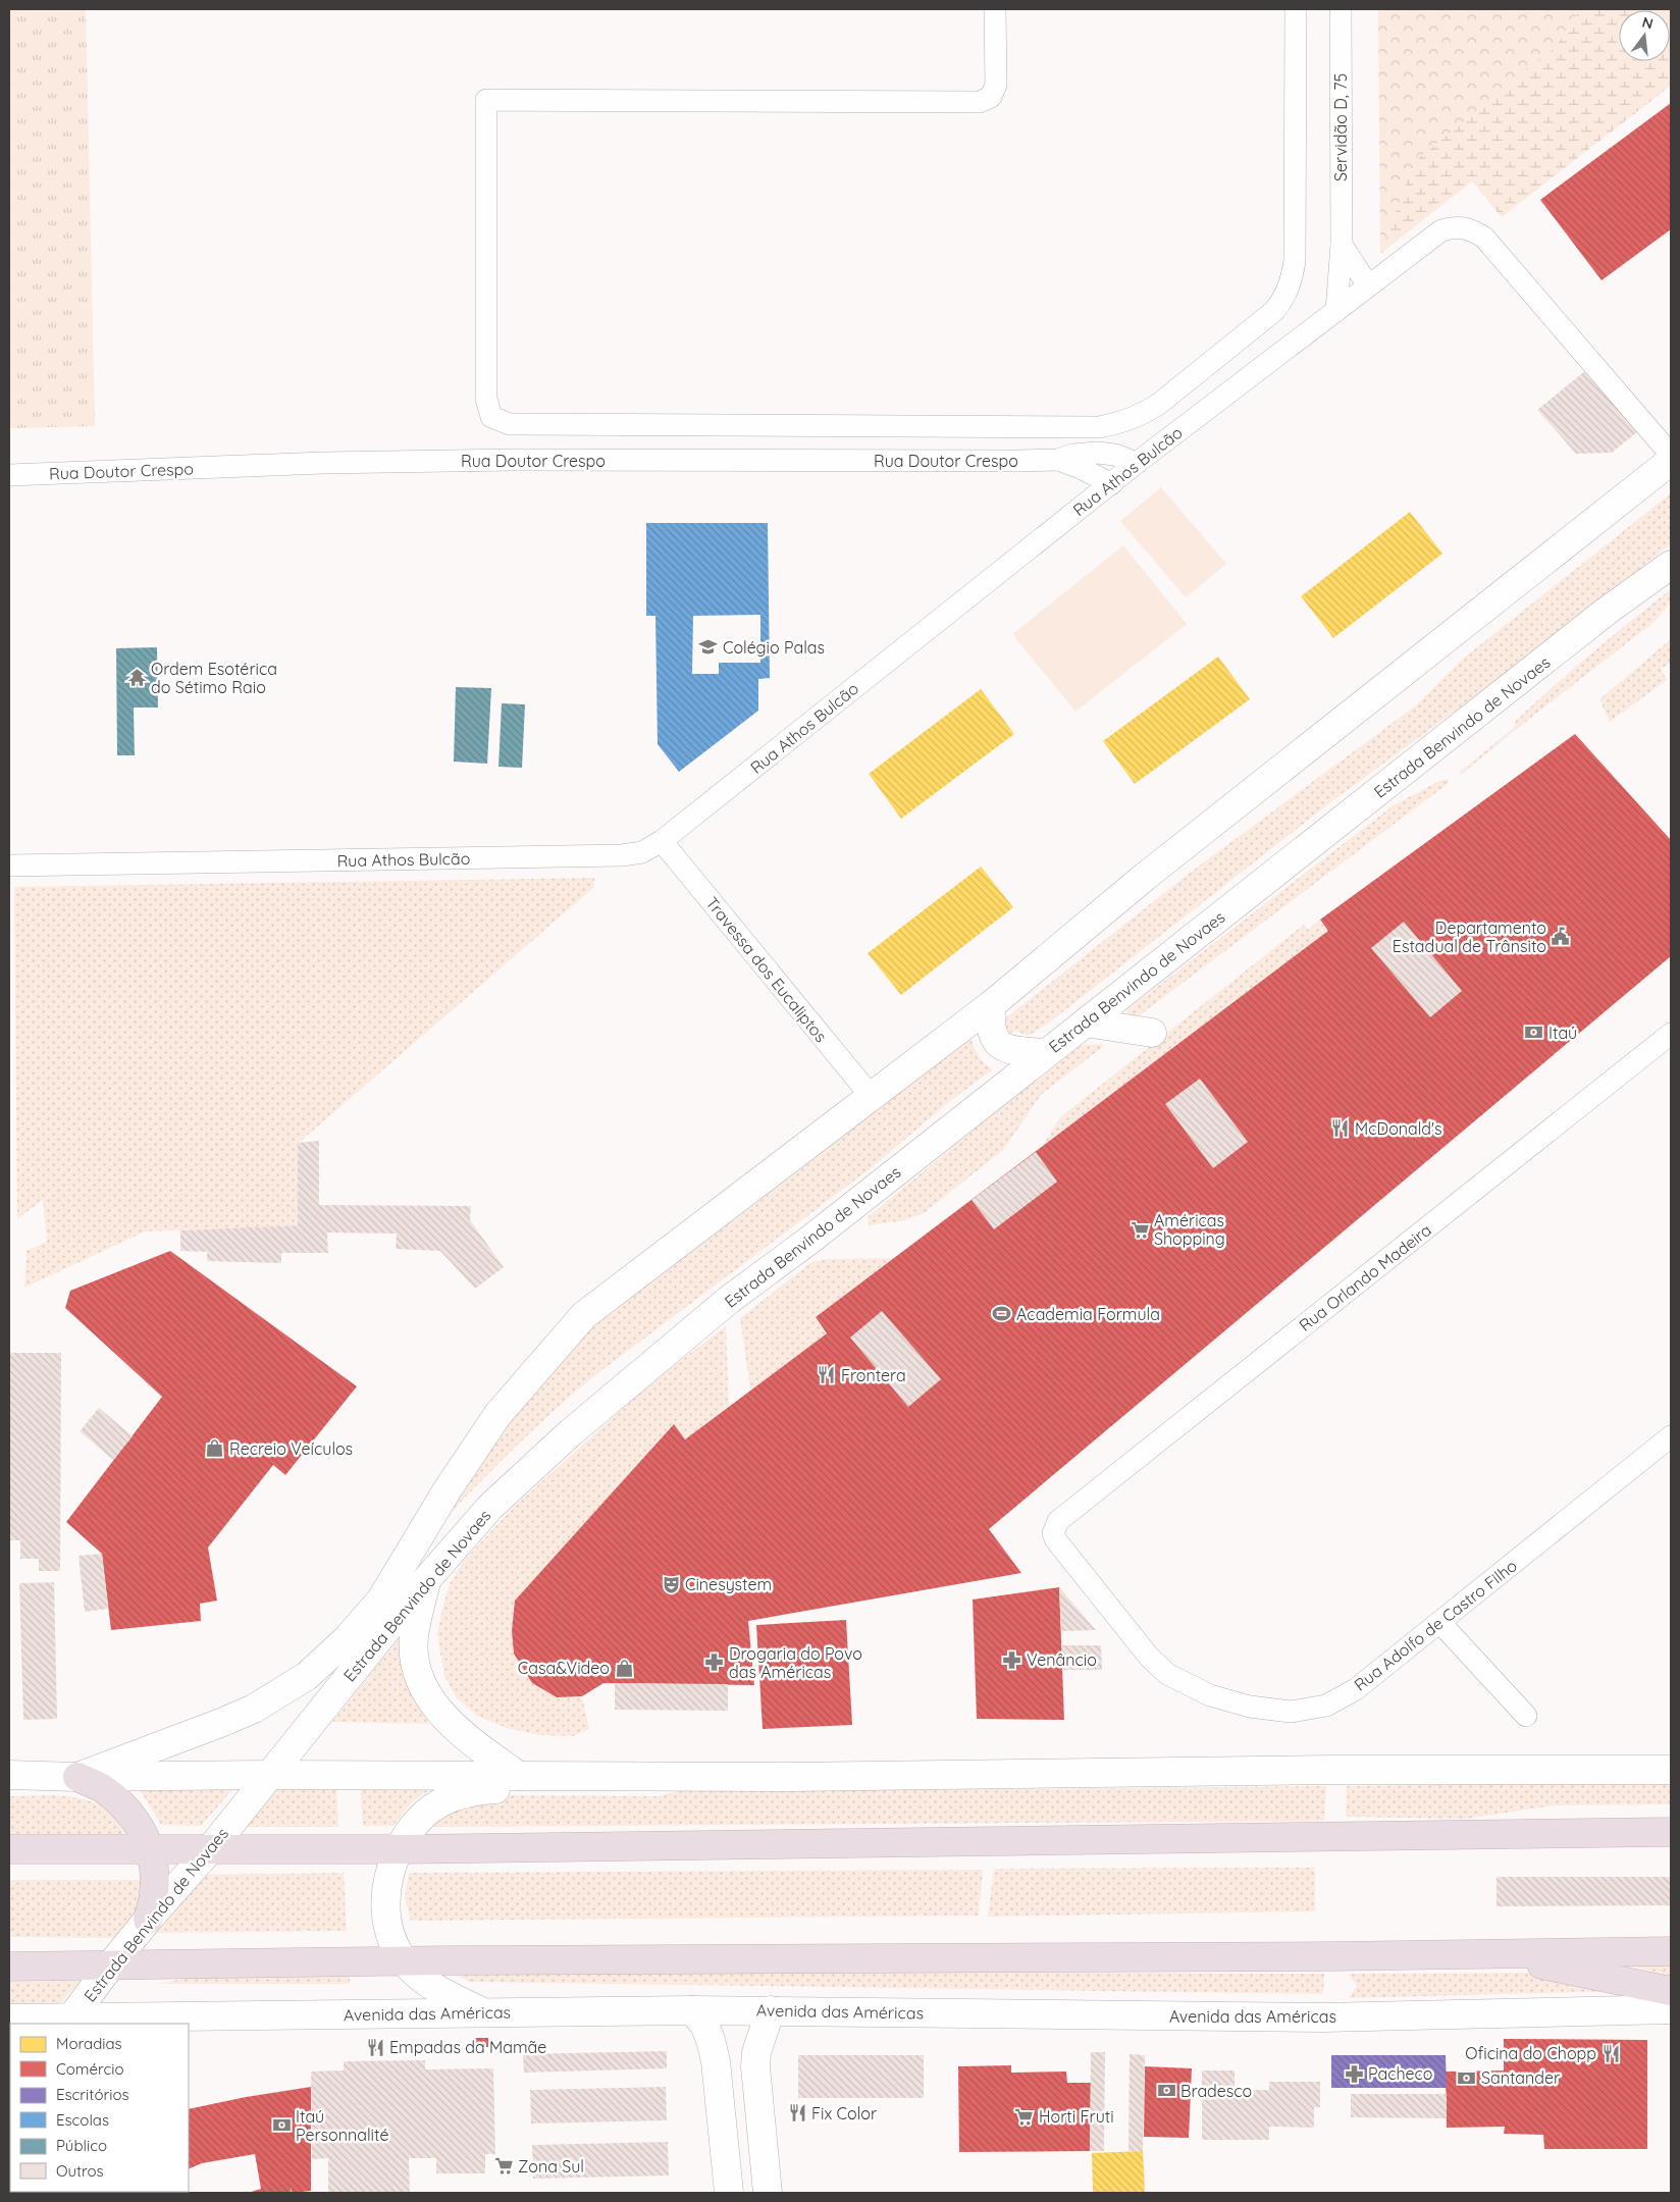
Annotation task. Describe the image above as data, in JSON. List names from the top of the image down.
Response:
{
  "streets": {
    "street": [
      "Servidão D, 75",
      "Rua Doutor Crespo",
      "Rua Athos Bulcão",
      "Estrada Benvindo de Novaes",
      "Travessa dos Eucaliptos",
      "Rua Orlando Madeira",
      "Rua Adolfo de Castro Filho",
      "Avenida das Américas"
    ]
  },
  "crossings": [
    ["Servidão D, 75", "Rua Athos Bulcão"],
    ["Rua Doutor Crespo", "Rua Athos Bulcão"],
    ["Rua Athos Bulcão", "Travessa dos Eucaliptos"],
    ["Estrada Benvindo de Novaes", "Travessa dos Eucaliptos"],
    ["Estrada Benvindo de Novaes", "Avenida das Américas"],
    ["Rua Orlando Madeira", "Rua Adolfo de Castro Filho"]
  ],
  "places": {
    "school or university": ["Colégio Palas"],
    "temple": ["Ordem Esotérica do Sétimo Raio"],
    "public building": ["Departamento Estadual de Trânsito"],
    "bank": [
      "Itaú",
      "Santander",
      "Bradesco",
      "Itaú Personnalité"
    ],
    "restaurant": [
      "McDonald's",
      "Frontera",
      "Empadas da Mamãe",
      "Oficina do Chopp",
      "Fix Color"
    ],
    "supermarket": ["Américas Shopping", "Horti Fruti", "Zona Sul"],
    "sports": ["Academia Formula"],
    "shop": ["Recreio Veículos", "Casa&Video"],
    "theatre": ["Cinesystem"],
    "pharmacy": ["Venâncio", "Drogaria do Povo das Américas", "Pacheco"]
  },
  "legend": [
    "Moradias",
    "Comércio",
    "Escritórios",
    "Escolas",
    "Público",
    "Outros"
  ],
  "north": "top"
}
